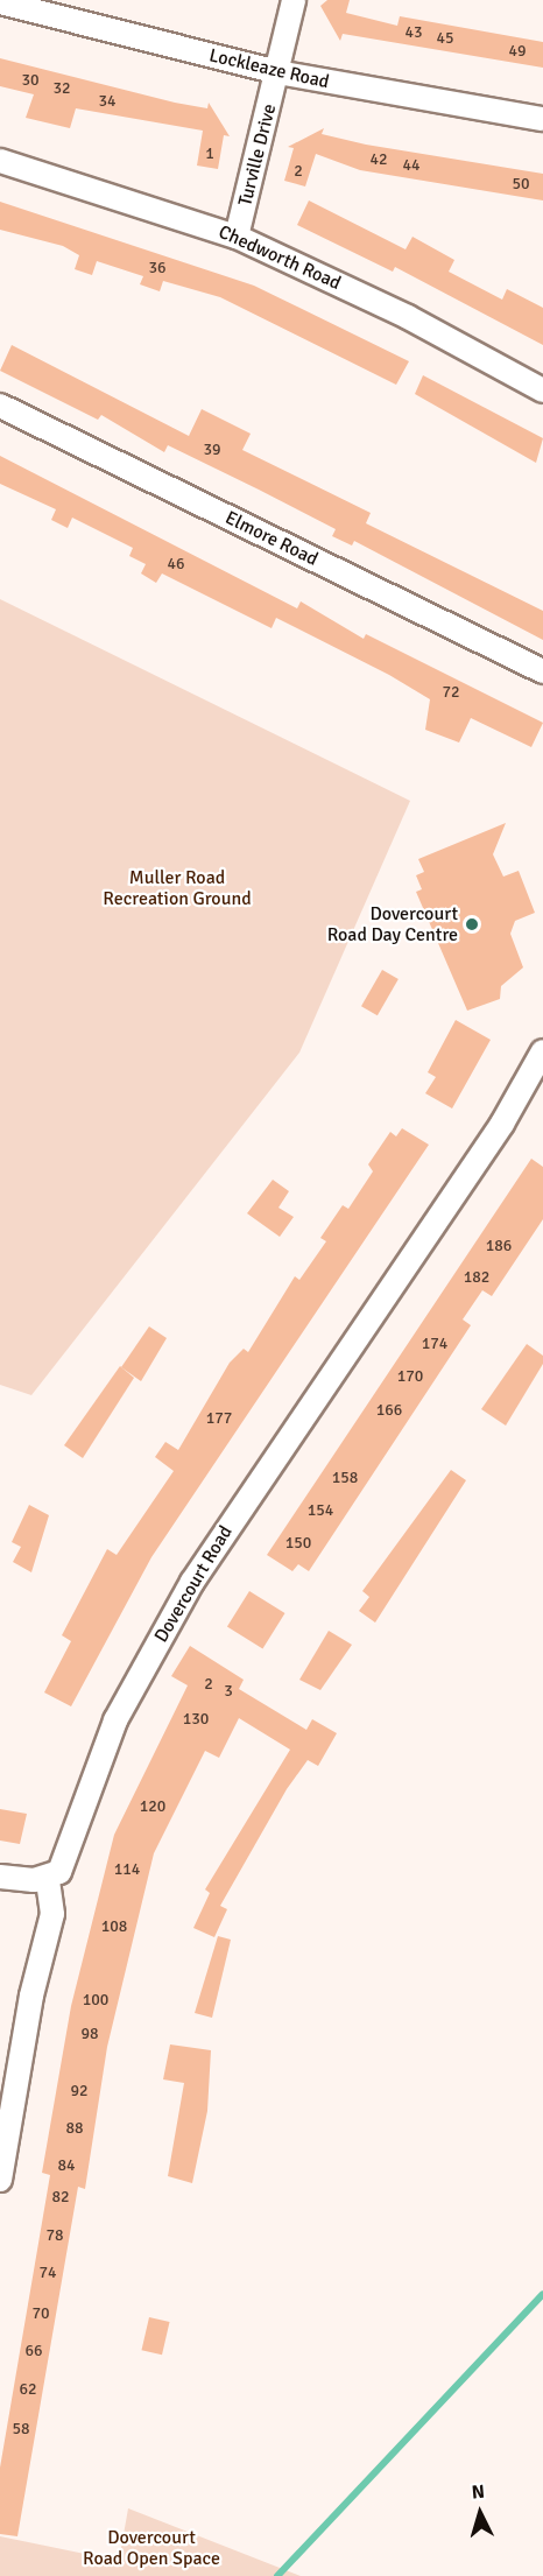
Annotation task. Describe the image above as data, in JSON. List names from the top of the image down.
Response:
{
  "streets": {
    "street": [
      "Lockleaze Road",
      "Turville Drive",
      "Chedworth Road",
      "Elmore Road",
      "Dovercourt Road"
    ]
  },
  "crossings": [
    ["Lockleaze Road", "Turville Drive"],
    ["Turville Drive", "Chedworth Road"]
  ],
  "parks": ["Muller Road Recreation Ground", "Dovercourt Road Open Space"],
  "places": ["Dovercourt Road Day Centre"],
  "house_numbers": [
    "43",
    "45",
    "49",
    "30",
    "32",
    "34",
    "1",
    "42",
    "44",
    "2",
    "50",
    "36",
    "39",
    "46",
    "72",
    "186",
    "182",
    "174",
    "170",
    "166",
    "177",
    "158",
    "154",
    "150",
    "2",
    "3",
    "130",
    "120",
    "114",
    "108",
    "100",
    "98",
    "92",
    "88",
    "84",
    "82",
    "78",
    "74",
    "70",
    "66",
    "62",
    "58"
  ],
  "north": "top"
}
